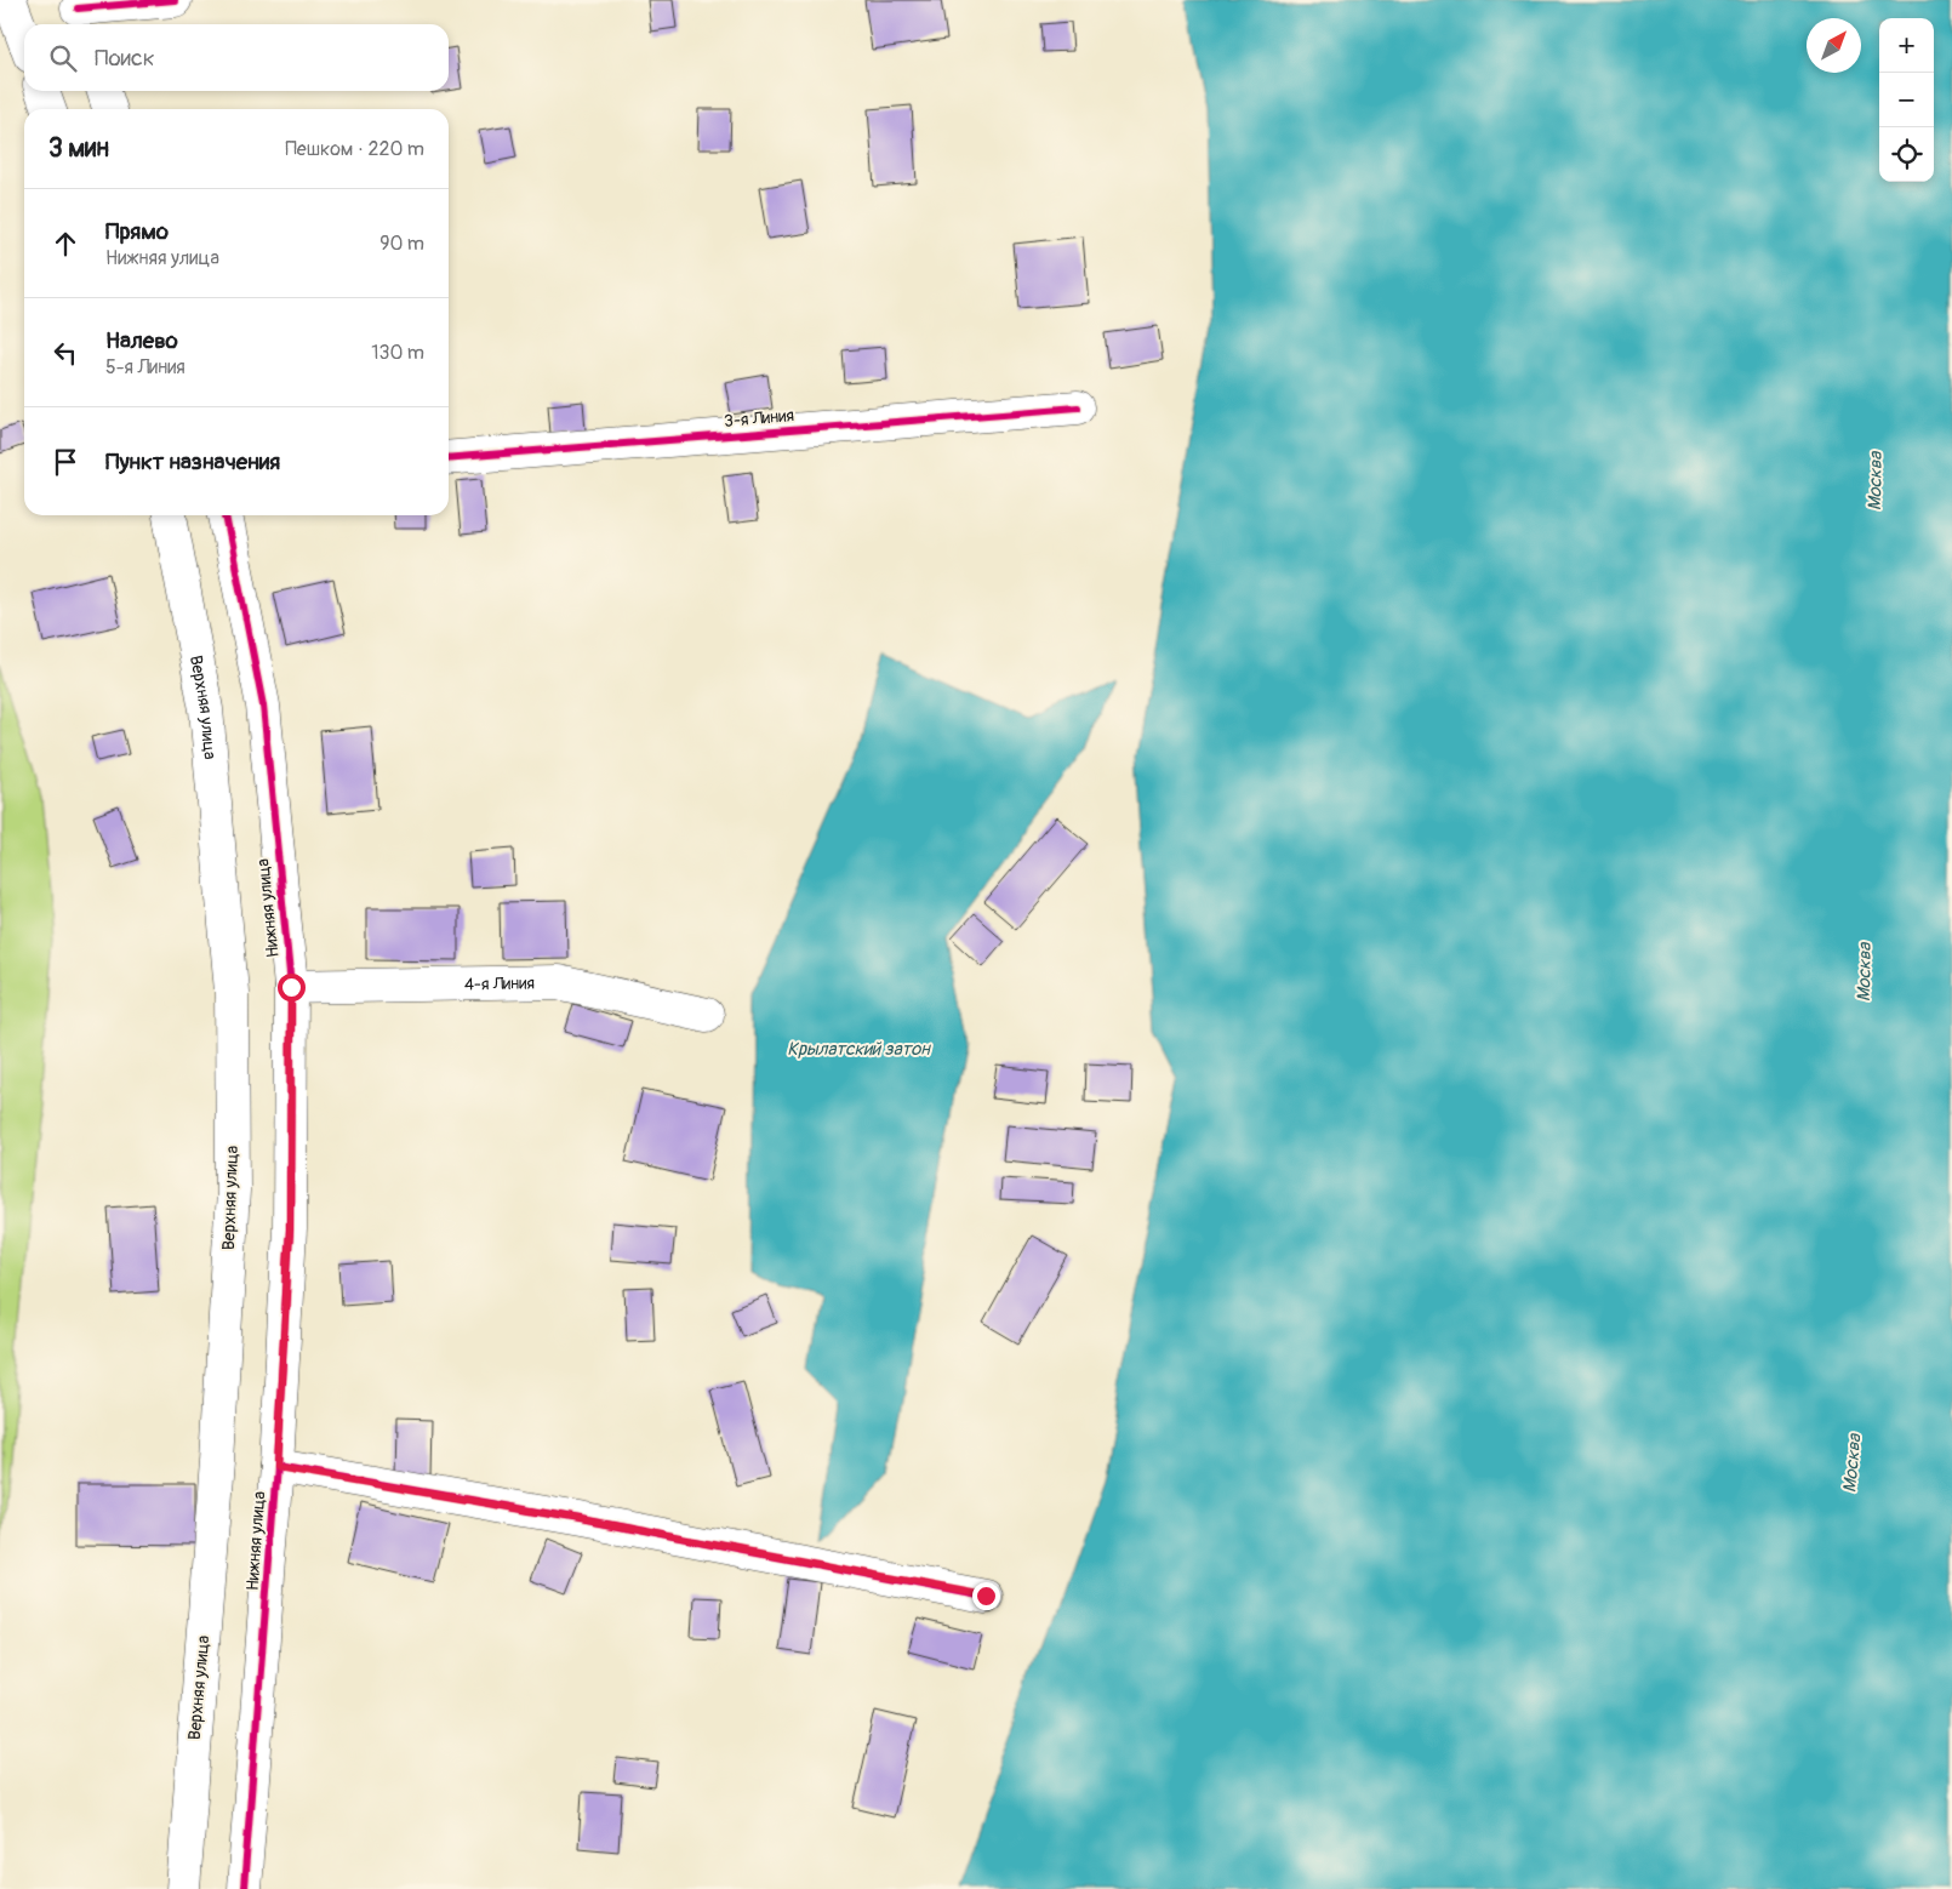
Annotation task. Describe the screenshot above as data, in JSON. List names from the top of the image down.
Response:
{
  "streets": {
    "street": [
      "3-я Линия",
      "Верхняя улица",
      "Нижняя улица",
      "4-я Линия"
    ]
  },
  "crossings": [
    ["Нижняя улица", "4-я Линия"]
  ],
  "water": ["Москва", "Крылатский затон"],
  "north": "top right",
  "page": {
    "map_buttons": ["+", "−"],
    "search": "Поиск",
    "heading": ["3 мин", "Пешком · 220 m"],
    "list": [
      ["Прямо", "Нижняя улица", "90 m"],
      ["Налево", "5-я Линия", "130 m"],
      "Пункт назначения"
    ]
  }
}
